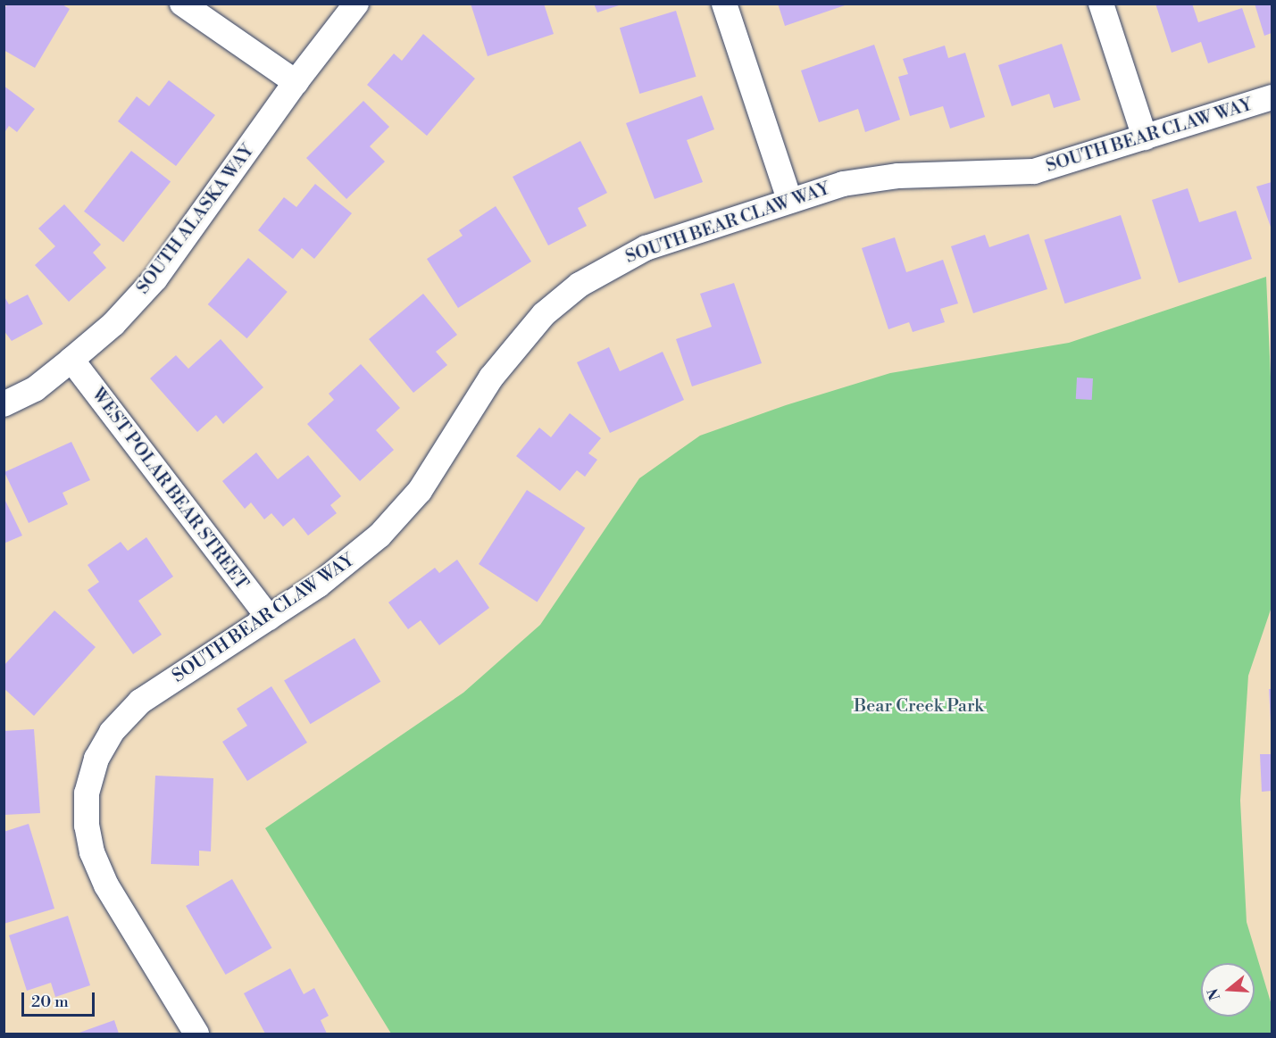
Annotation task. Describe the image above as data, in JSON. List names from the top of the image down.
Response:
{
  "streets": {
    "street": ["SOUTH BEAR CLAW WAY", "SOUTH ALASKA WAY", "WEST POLAR BEAR STREET"]
  },
  "crossings": [
    ["SOUTH BEAR CLAW WAY", "WEST POLAR BEAR STREET"],
    ["SOUTH ALASKA WAY", "WEST POLAR BEAR STREET"]
  ],
  "parks": ["Bear Creek Park"],
  "scale_bar": "20 m",
  "north": "left"
}
